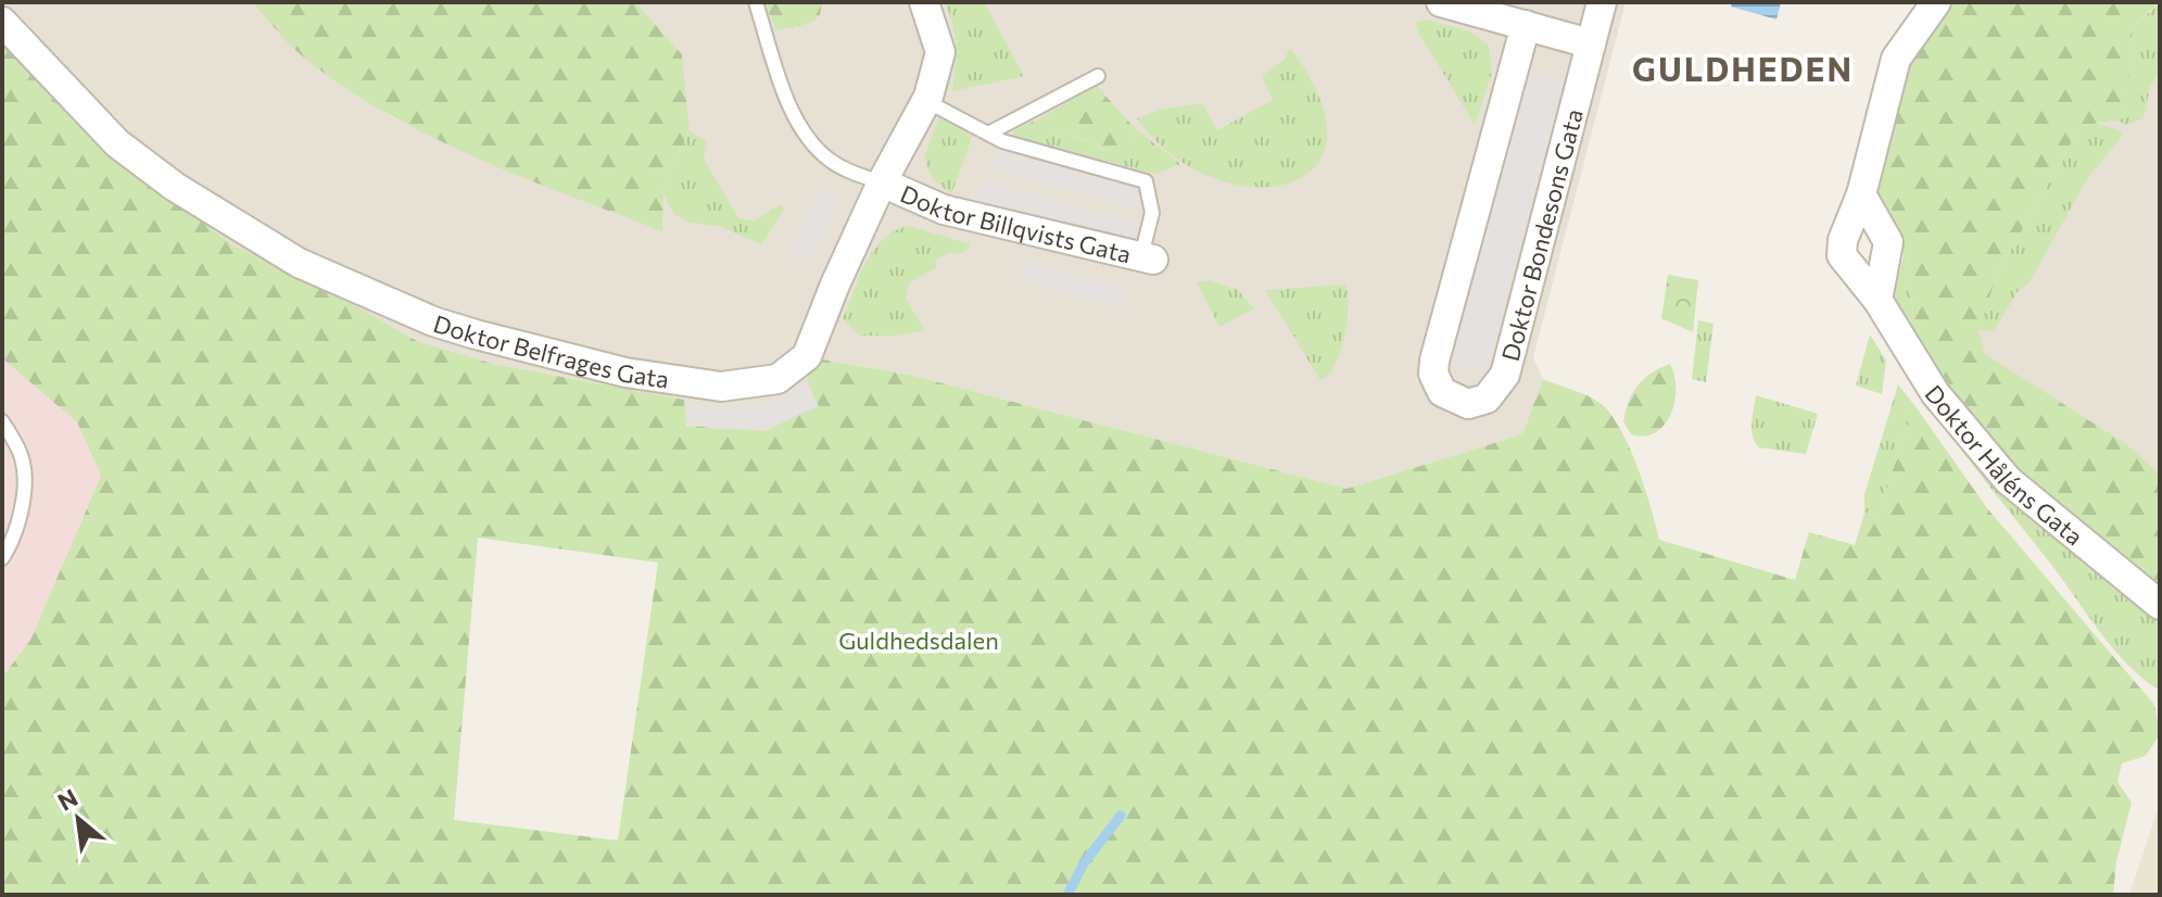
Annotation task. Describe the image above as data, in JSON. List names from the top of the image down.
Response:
{
  "streets": {
    "street": [
      "Doktor Billqvists Gata",
      "Doktor Bondesons Gata",
      "Doktor Belfrages Gata",
      "Doktor Håléns Gata"
    ]
  },
  "crossings": [
    ["Doktor Billqvists Gata", "Doktor Belfrages Gata"]
  ],
  "districts": ["GULDHEDEN"],
  "parks": ["Guldhedsdalen"],
  "north": "top left"
}
